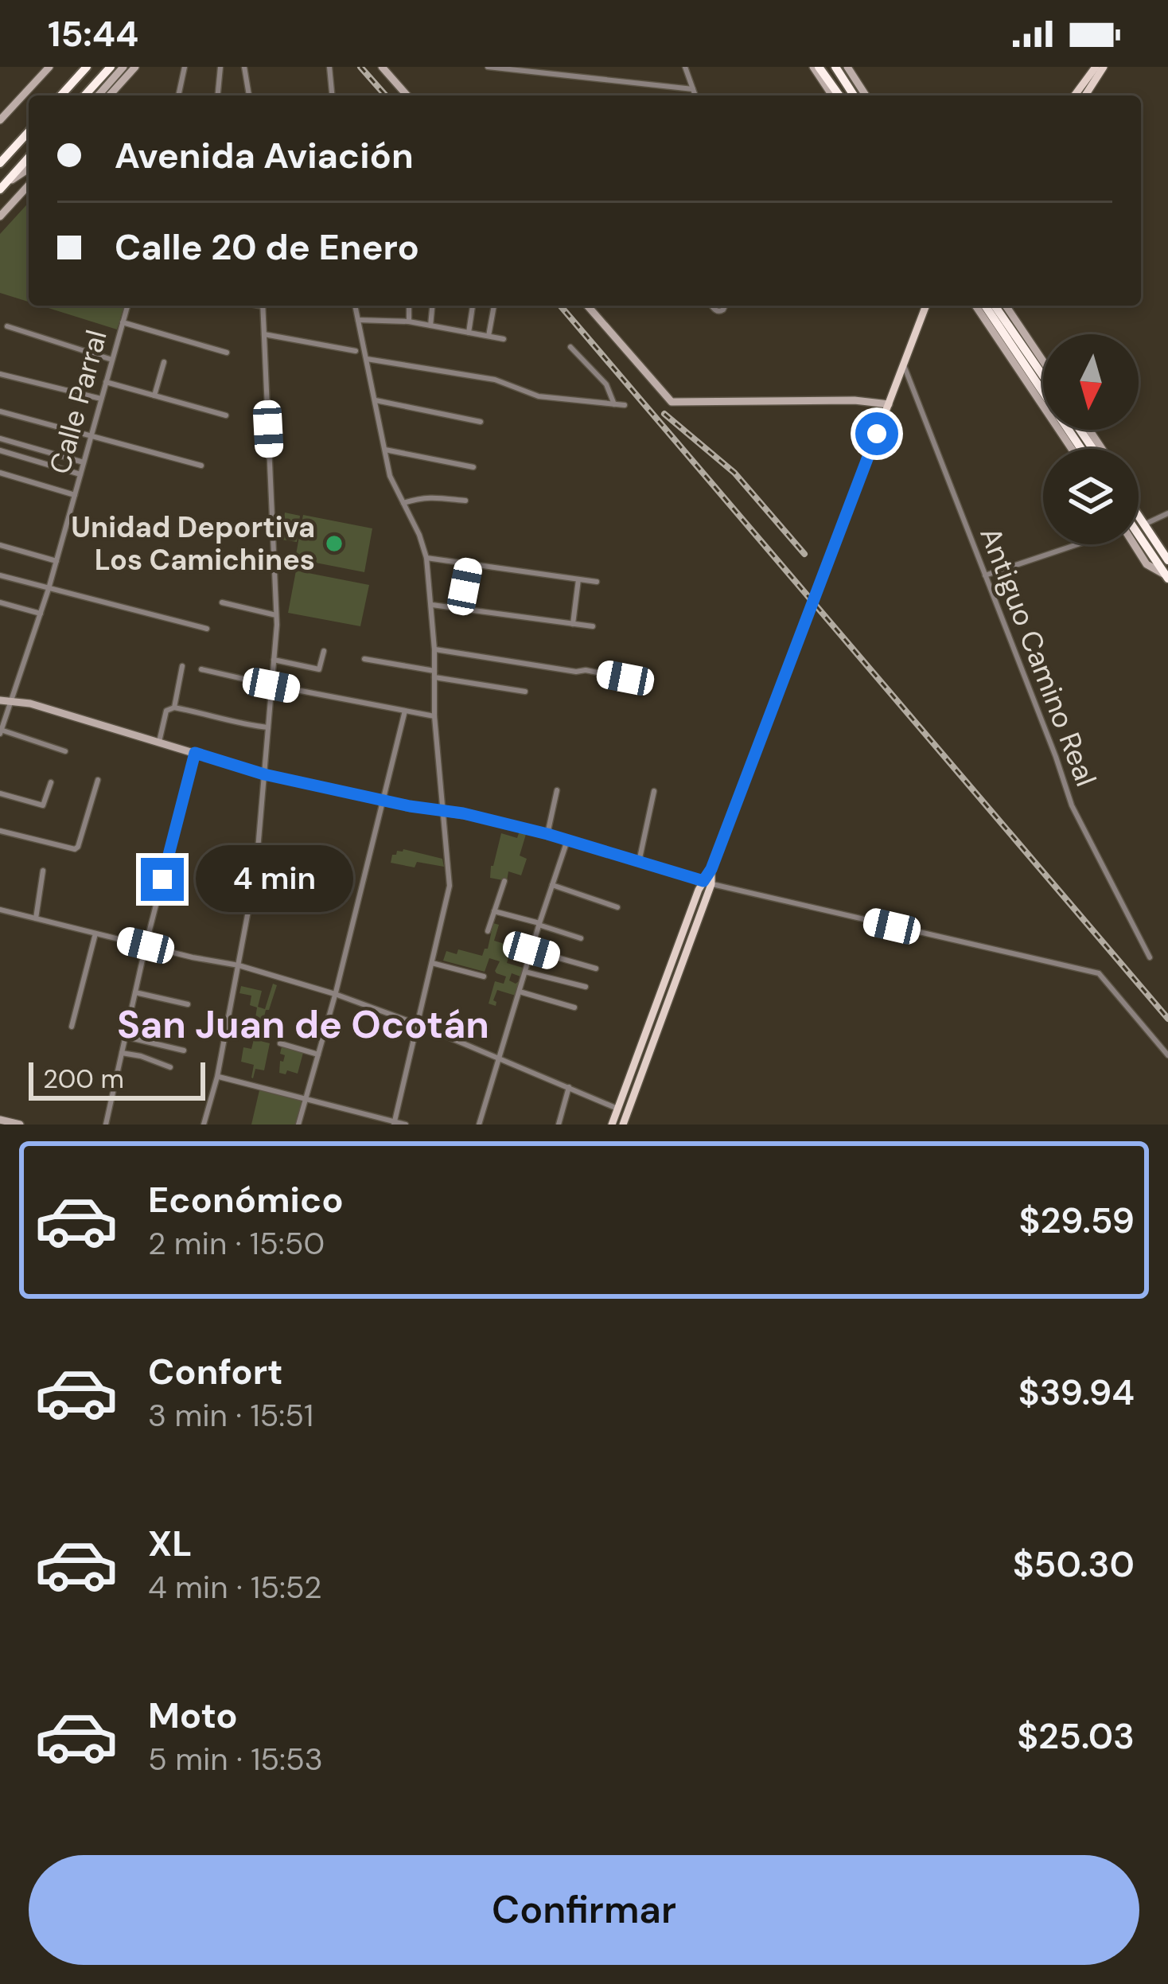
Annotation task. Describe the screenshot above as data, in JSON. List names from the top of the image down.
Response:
{
  "streets": {
    "street": ["Calle Parral", "Antiguo Camino Real"]
  },
  "districts": ["San Juan de Ocotán"],
  "places": ["Unidad Deportiva Los Camichines"],
  "scale_bar": "200 m",
  "north": "bottom",
  "page": {
    "status": "15:44",
    "banner": ["Avenida Aviación", "Calle 20 de Enero"],
    "bubble": "4 min",
    "scale": "200 m",
    "list": [
      {
        "name": "Económico",
        "note": "2 min · 15:50",
        "value": "$29.59"
      },
      {
        "name": "Confort",
        "note": "3 min · 15:51",
        "value": "$39.94"
      },
      {
        "name": "XL",
        "note": "4 min · 15:52",
        "value": "$50.30"
      },
      {
        "name": "Moto",
        "note": "5 min · 15:53",
        "value": "$25.03"
      }
    ],
    "buttons": "Confirmar"
  }
}
